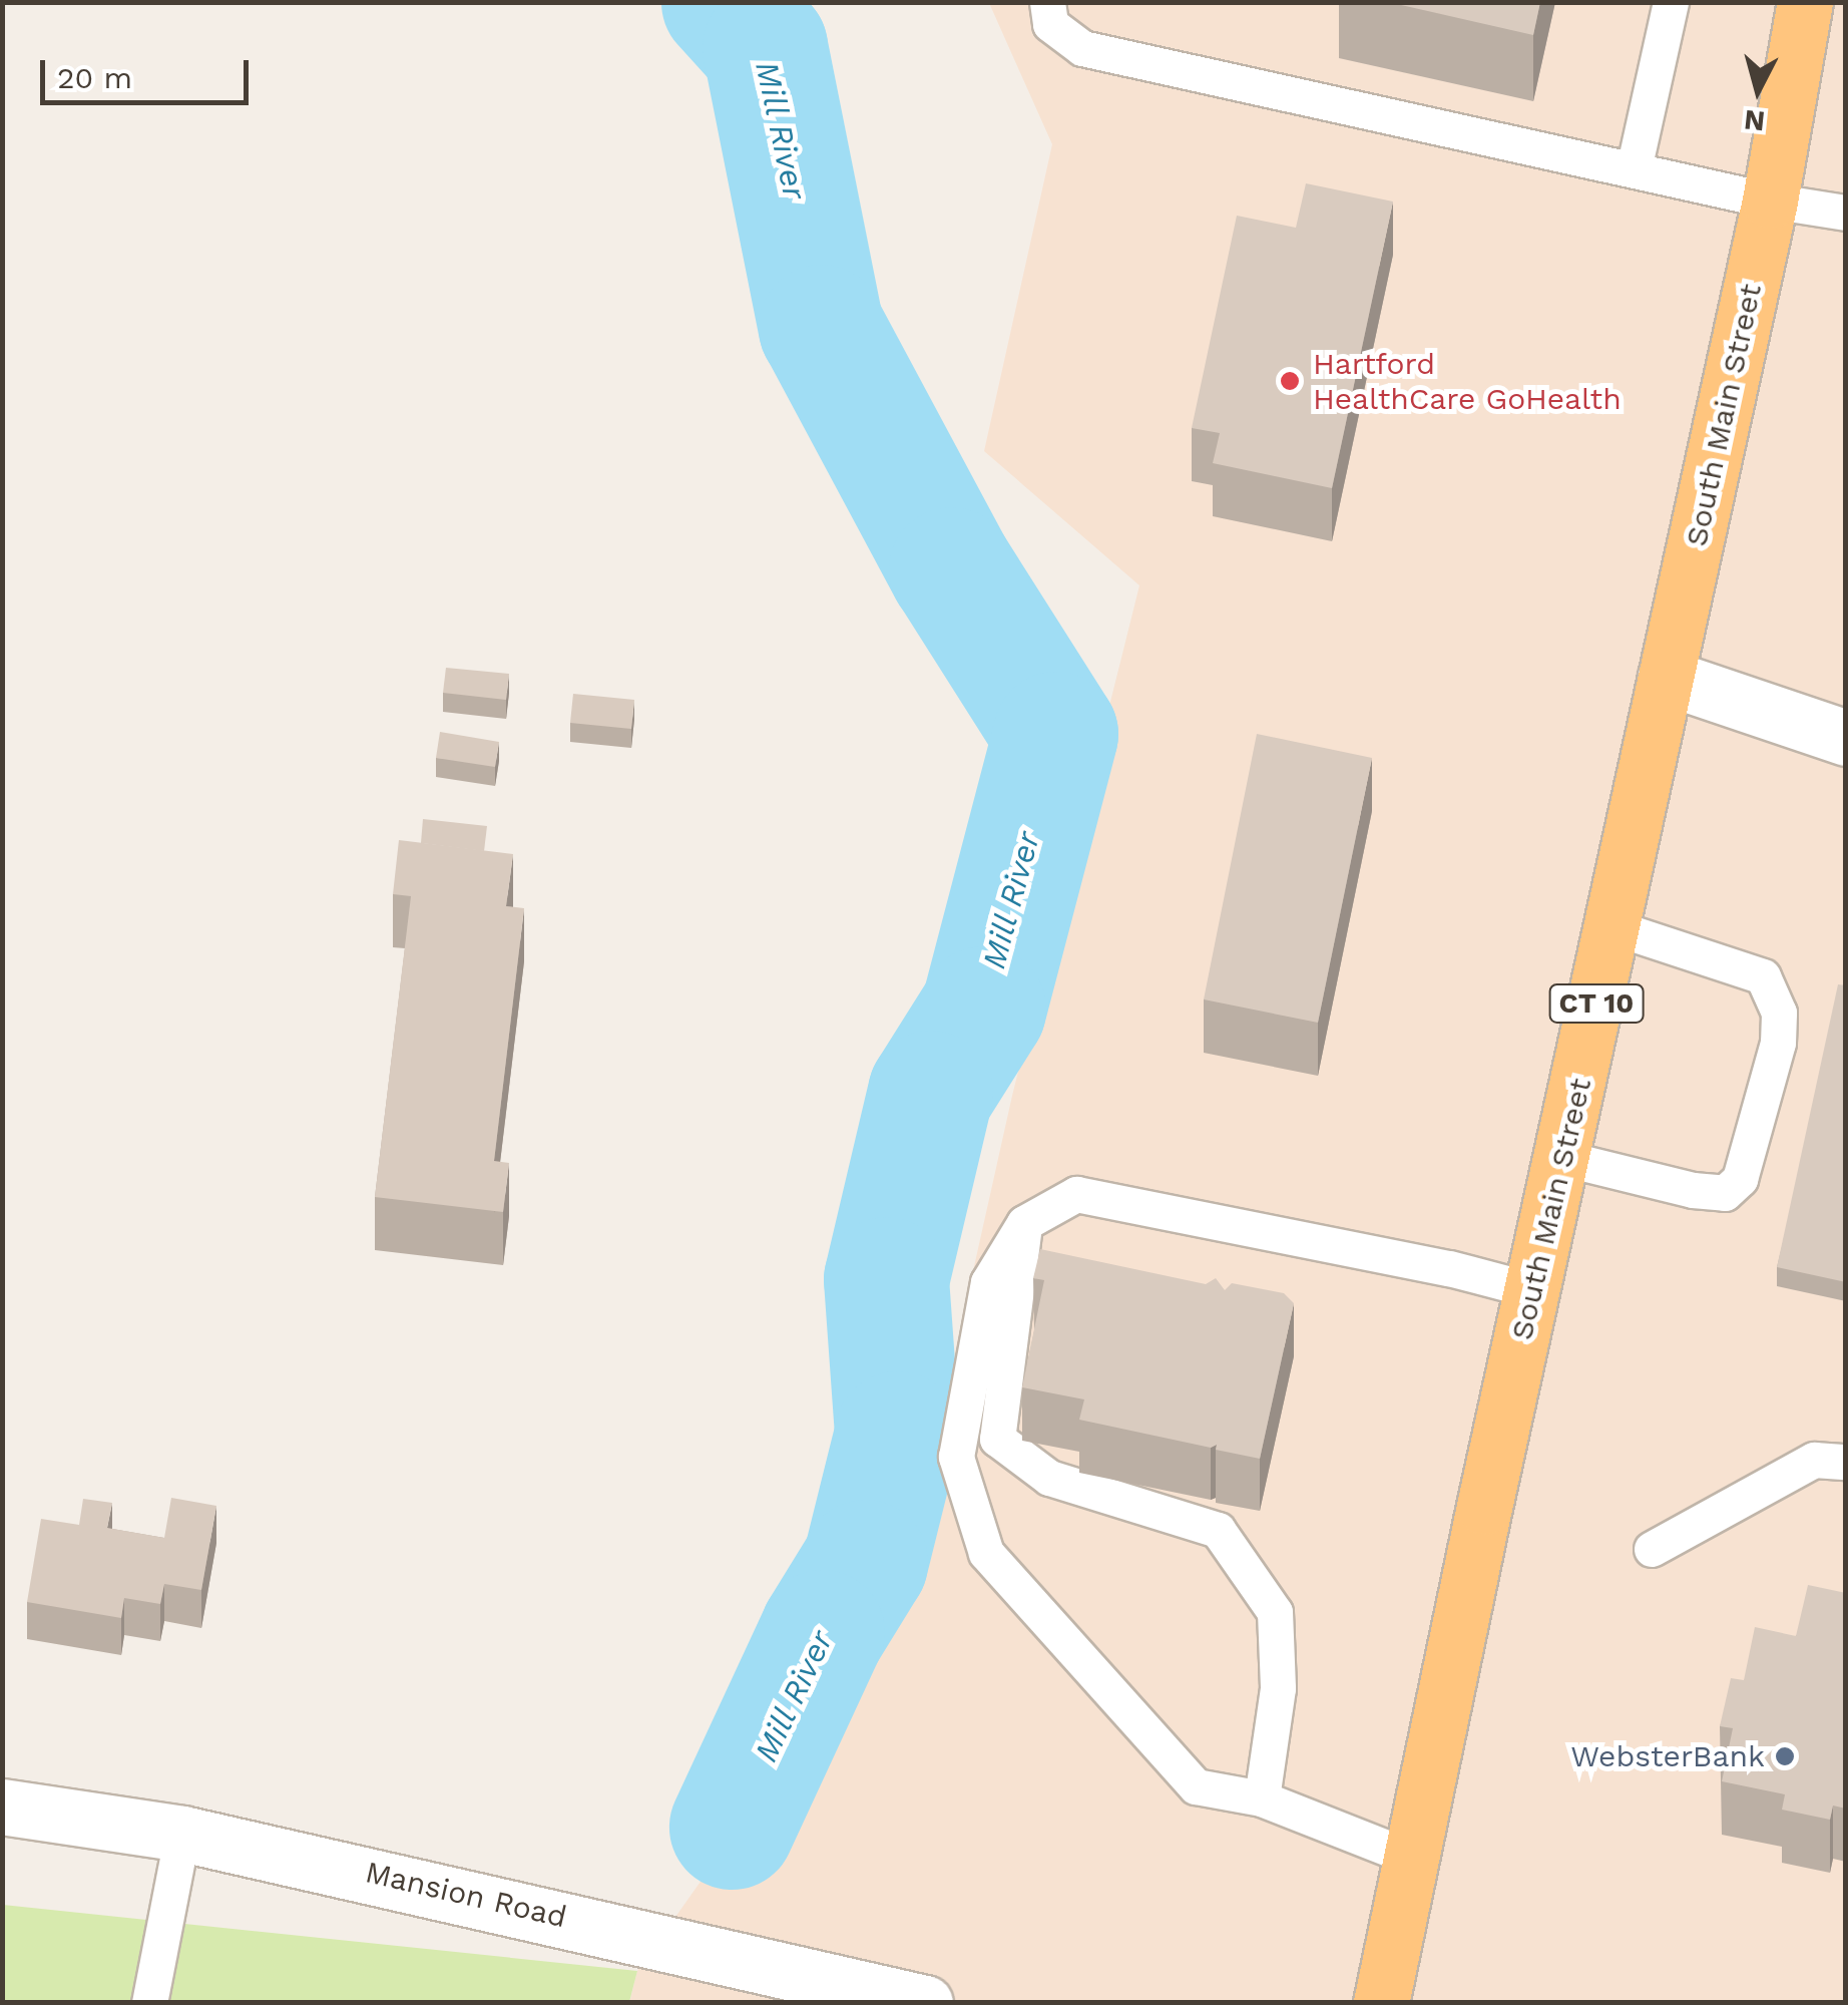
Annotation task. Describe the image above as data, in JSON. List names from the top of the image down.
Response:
{
  "streets": {
    "highway": ["South Main Street", "CT 10"],
    "street": ["Mansion Road"]
  },
  "water": ["Mill River"],
  "places": ["Hartford HealthCare GoHealth", "WebsterBank"],
  "scale_bar": "20 m",
  "north": "bottom"
}
